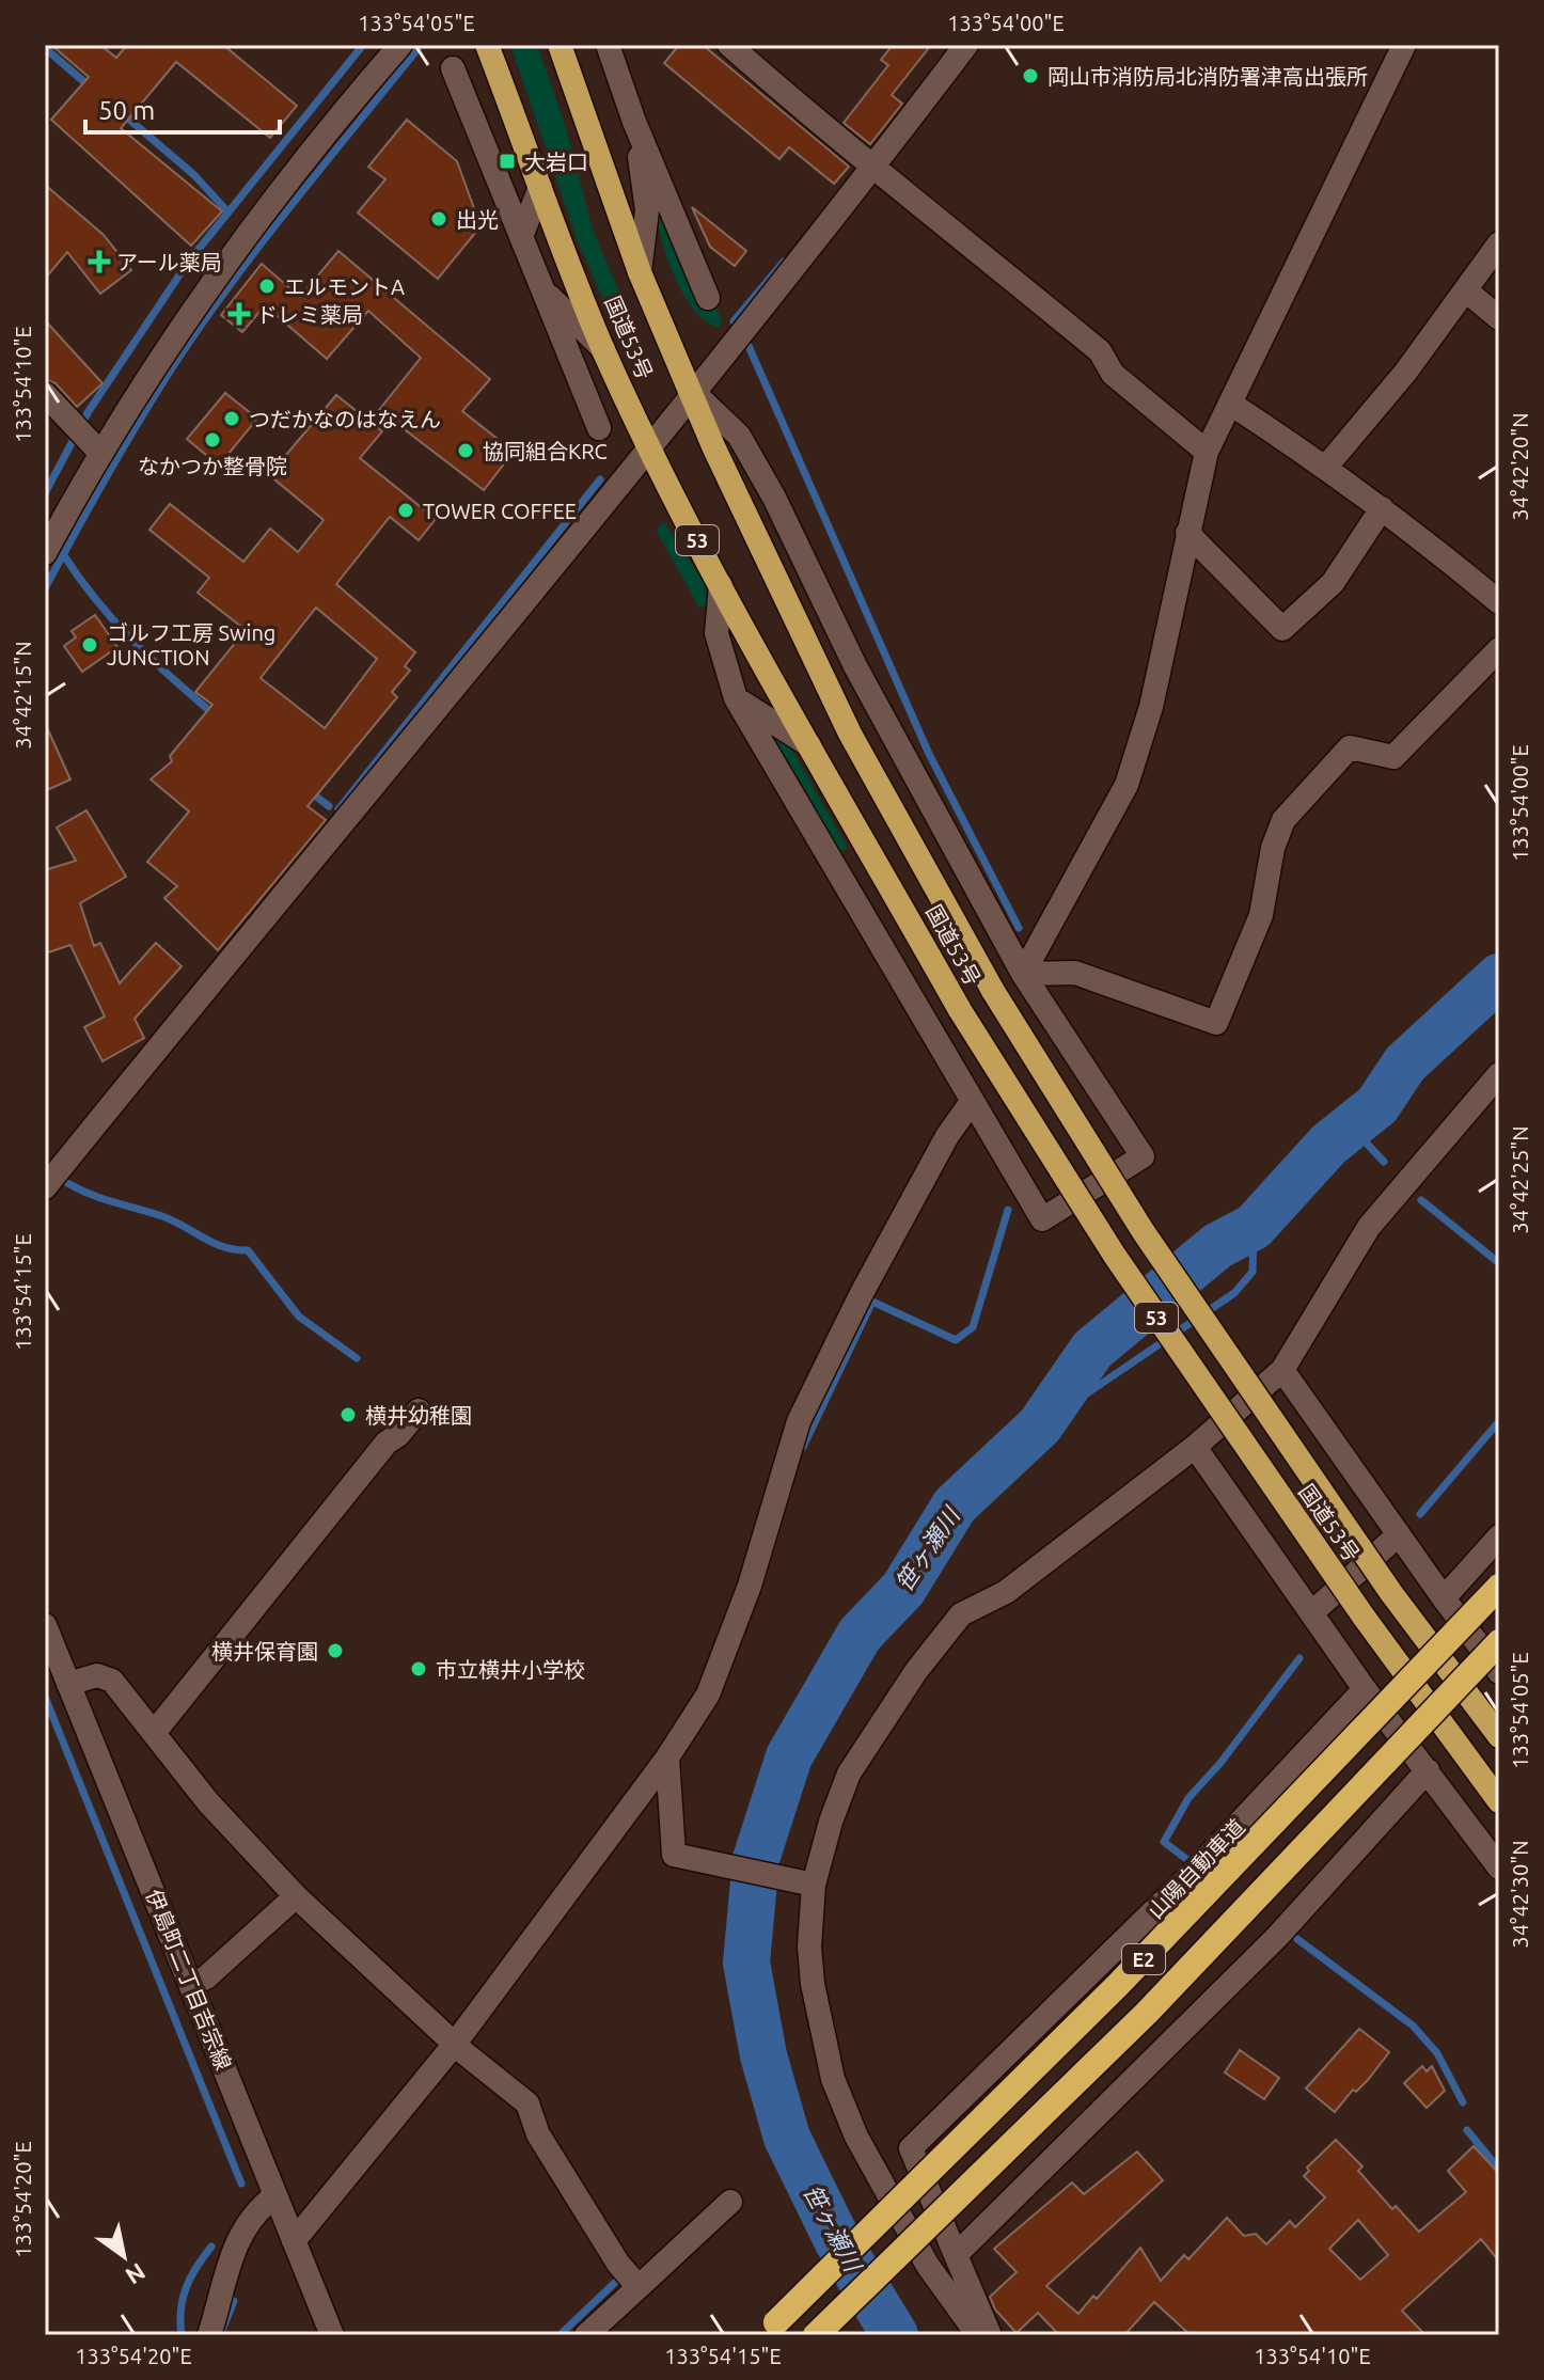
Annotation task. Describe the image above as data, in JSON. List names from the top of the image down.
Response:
{
  "streets": {
    "highway": [
      "国道53号",
      "53",
      "山陽自動車道",
      "E2"
    ],
    "street": ["伊島町二丁目吉宗線"]
  },
  "water": ["笹ヶ瀬川"],
  "places": {
    "other": [
      "岡山市消防局北消防署津高出張所",
      "出光",
      "エルモントA",
      "つだかなのはなえん",
      "なかつか整骨院",
      "協同組合KRC",
      "TOWER COFFEE",
      "ゴルフ工房 Swing JUNCTION",
      "横井幼稚園",
      "横井保育園",
      "市立横井小学校"
    ],
    "transit": ["大岩口"],
    "health": ["アール薬局", "ドレミ薬局"]
  },
  "scale_bar": "50 m",
  "north": "bottom right",
  "coordinates": [
    "133°54'05\"E",
    "133°54'00\"E",
    "133°54'10\"E",
    "34°42'20\"N",
    "34°42'15\"N",
    "34°42'25\"N",
    "133°54'15\"E",
    "34°42'30\"N",
    "133°54'20\"E"
  ]
}
